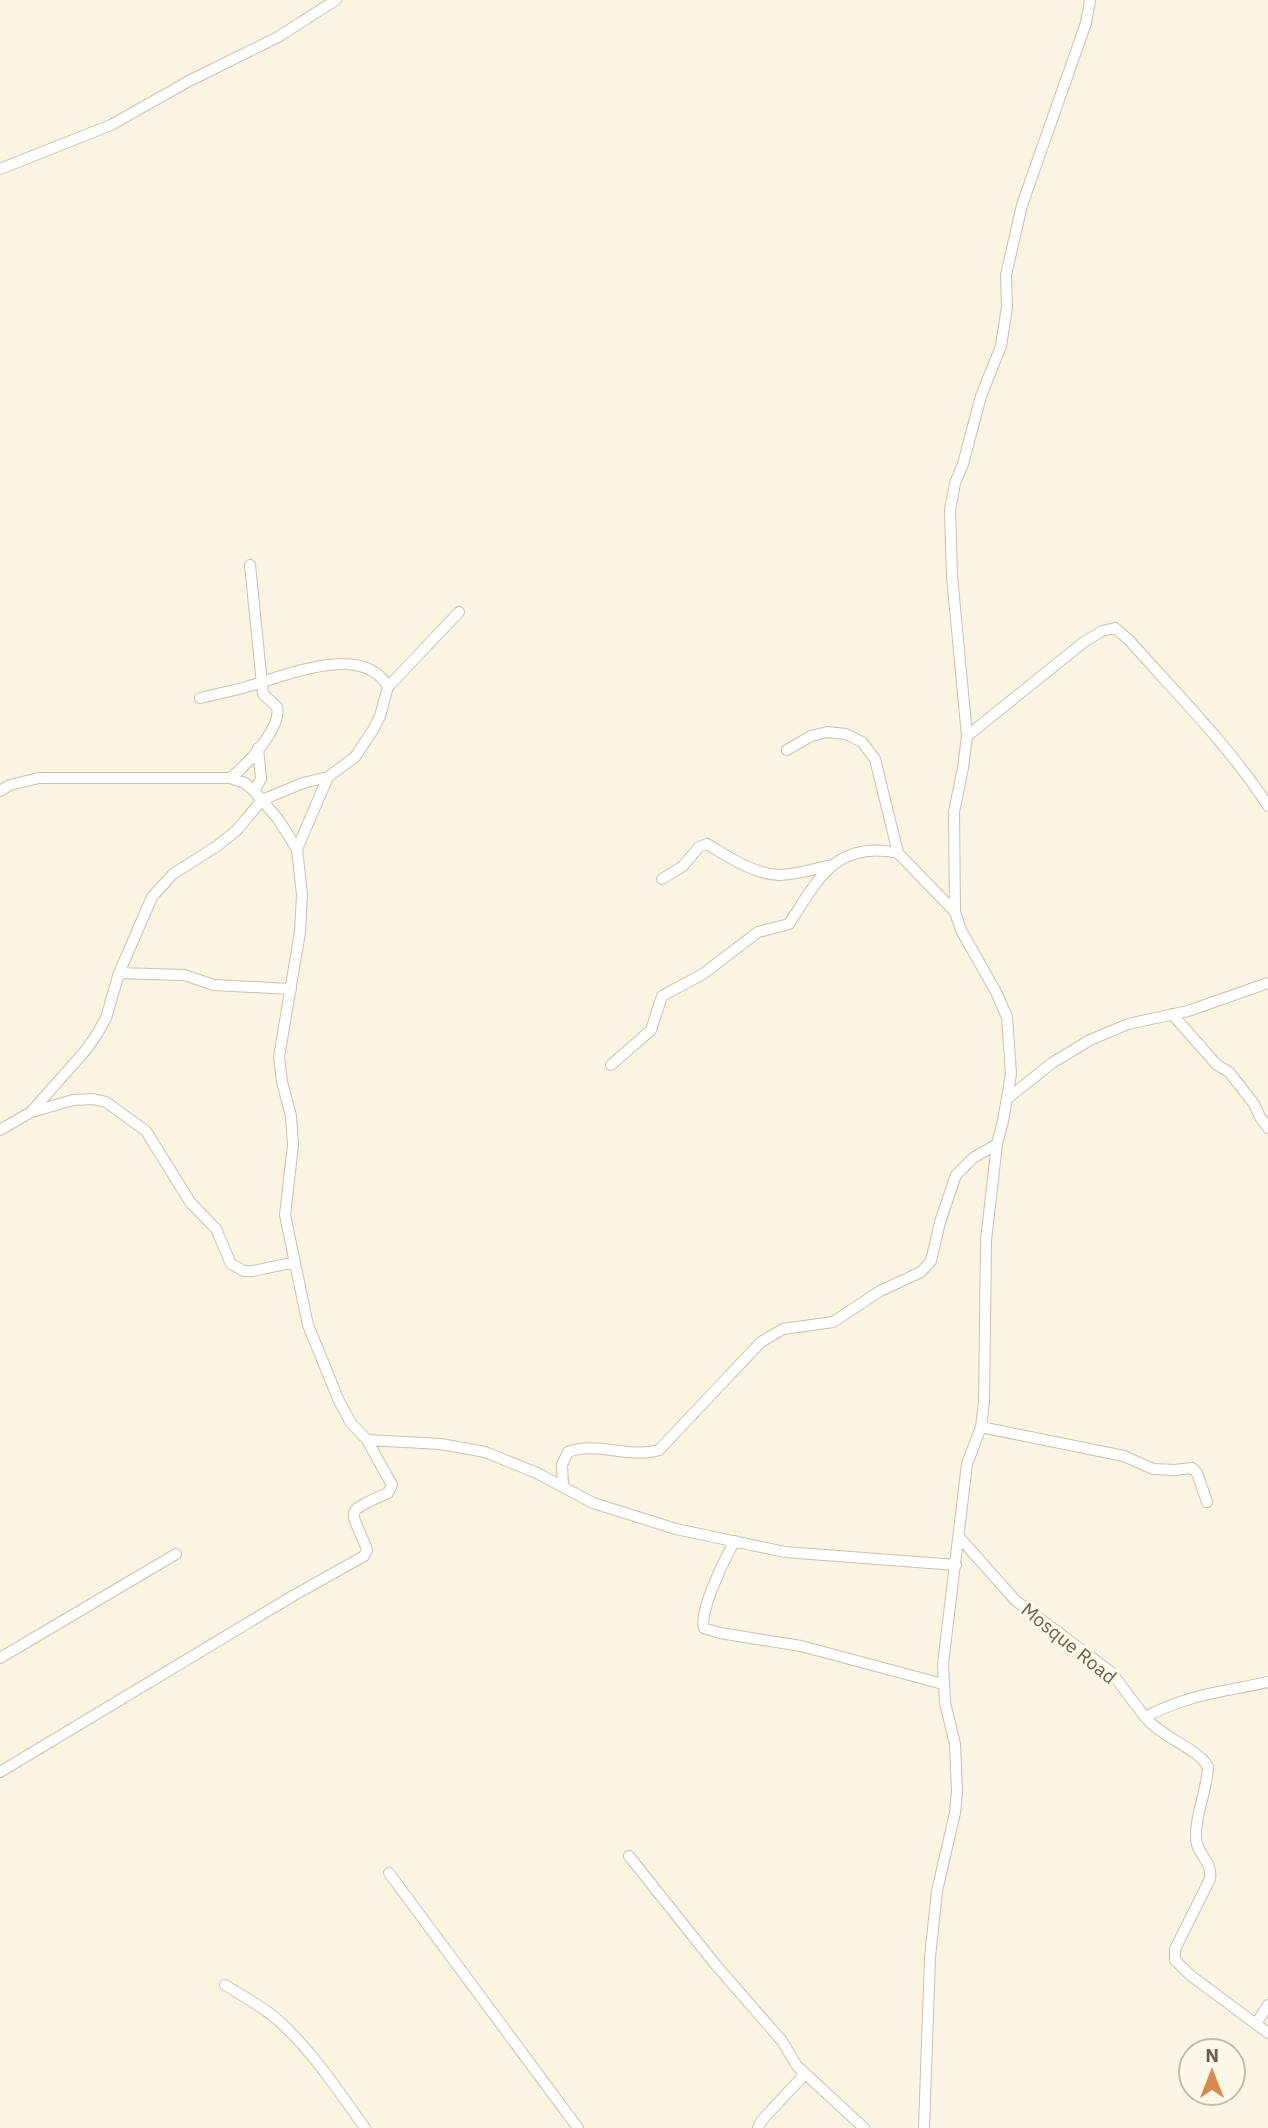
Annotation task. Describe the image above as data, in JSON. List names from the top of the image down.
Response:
{
  "streets": {
    "street": ["Mosque Road"]
  },
  "north": "top"
}
